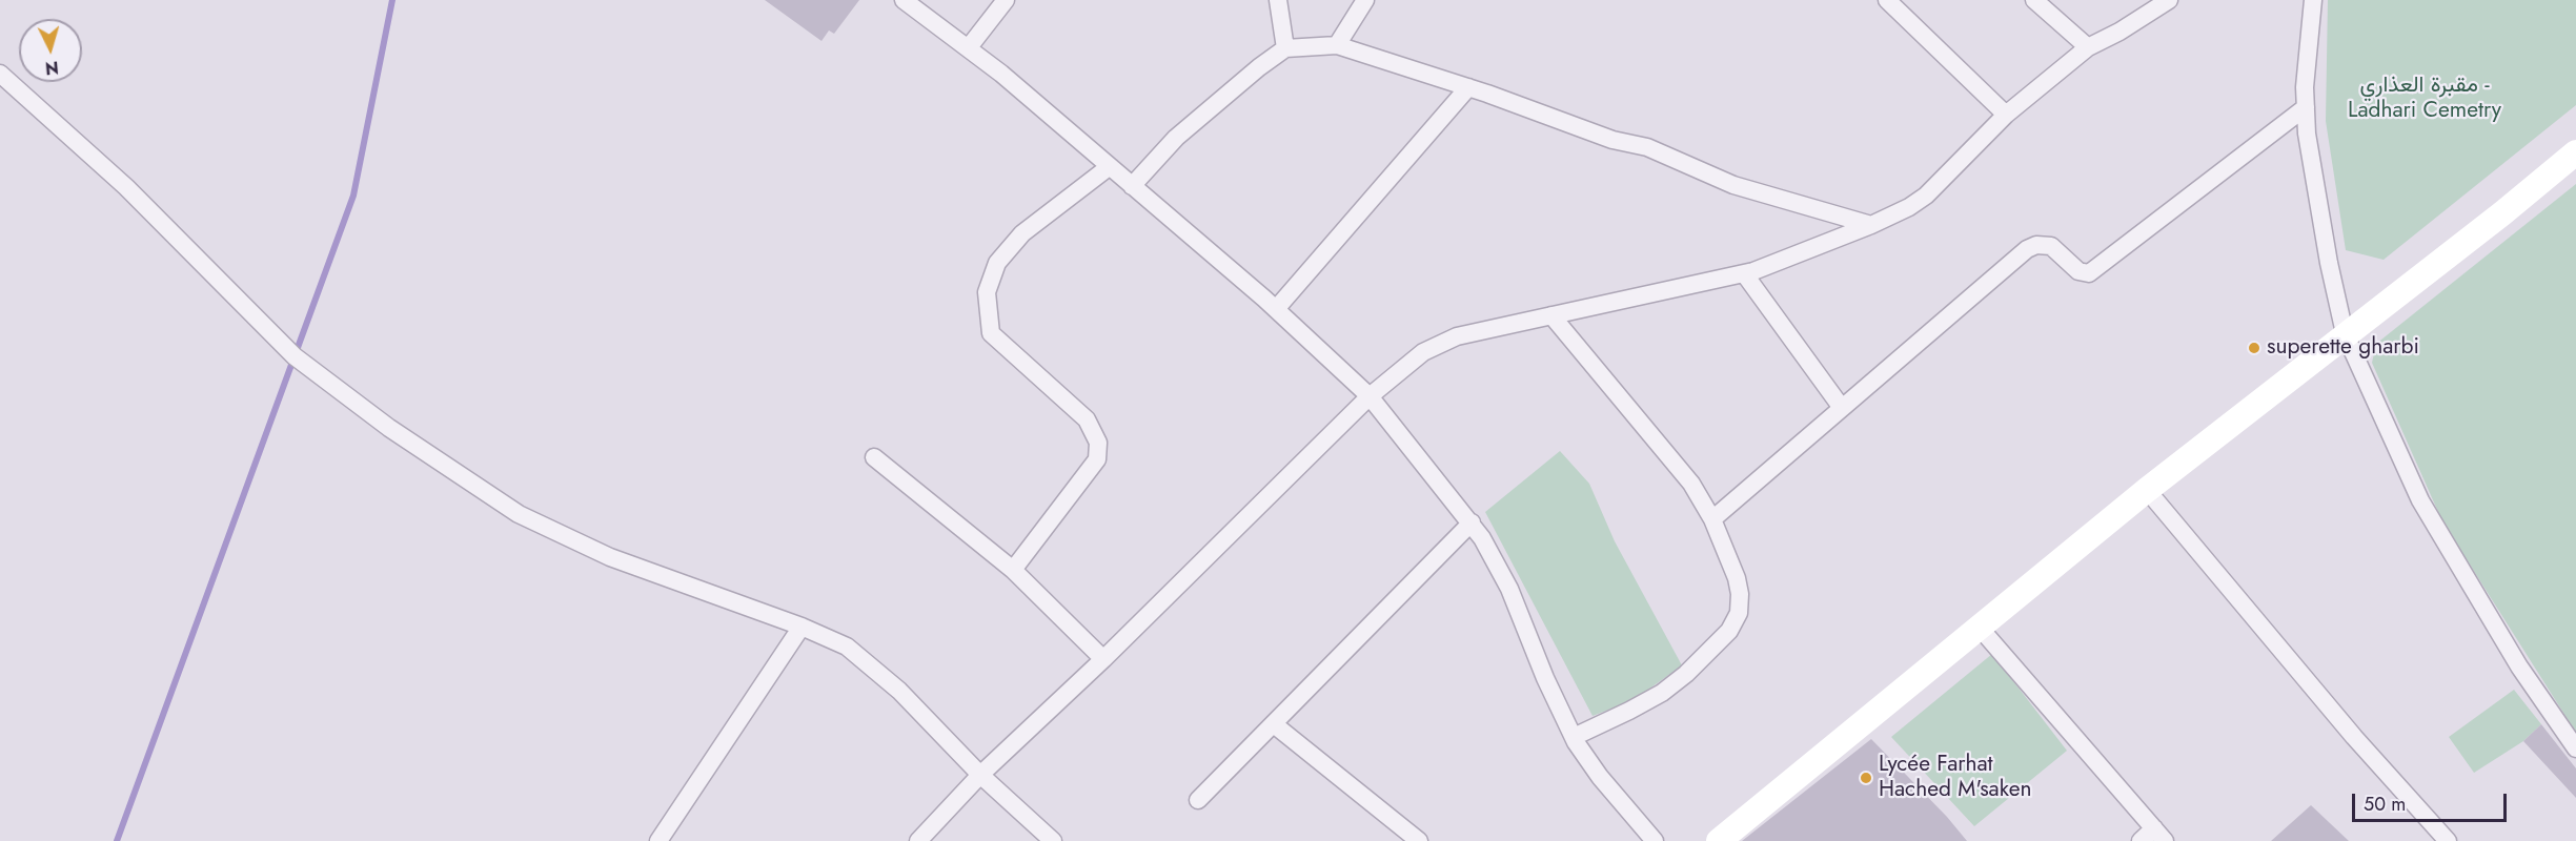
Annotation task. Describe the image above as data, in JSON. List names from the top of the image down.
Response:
{
  "parks": ["مقبرة العذاري - Ladhari Cemetry"],
  "places": ["superette gharbi", "Lycée Farhat Hached M'saken"],
  "scale_bar": "50 m",
  "north": "bottom"
}
